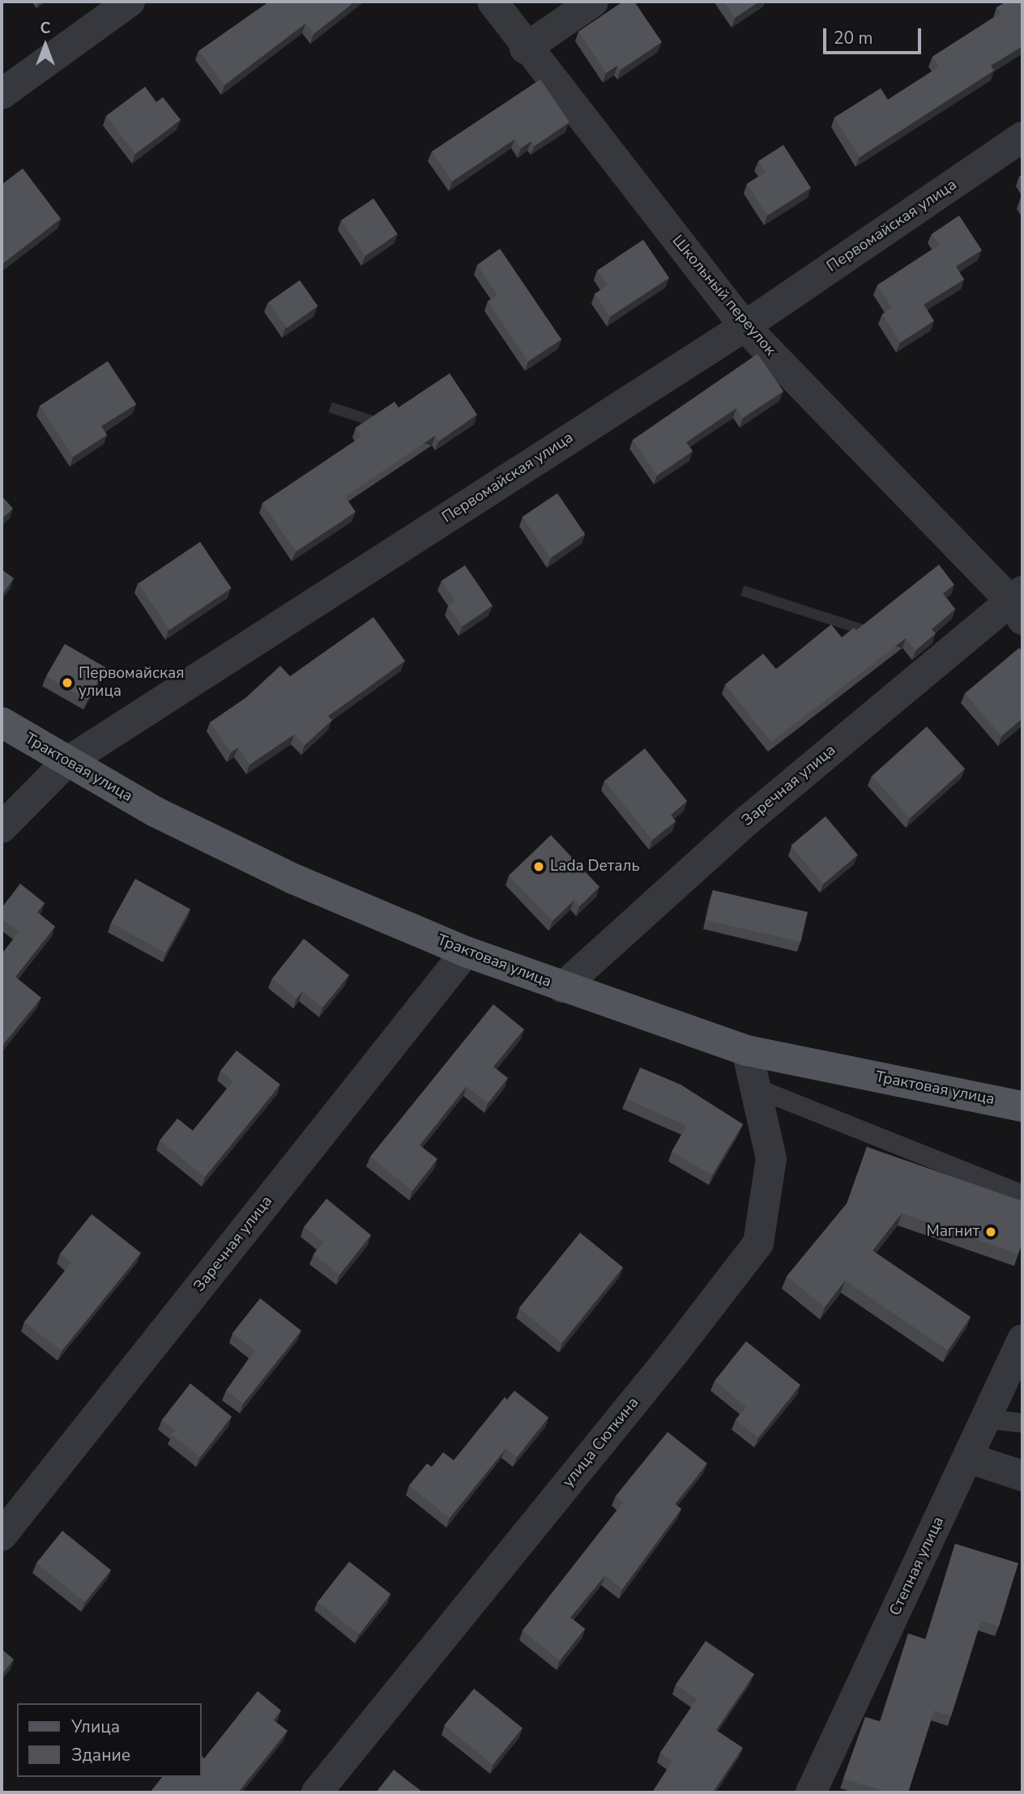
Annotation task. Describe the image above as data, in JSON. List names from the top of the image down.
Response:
{
  "streets": {
    "main road": ["Трактовая улица"],
    "street": [
      "Первомайская улица",
      "Школьный переулок",
      "Заречная улица",
      "улица Сюткина",
      "Степная улица"
    ]
  },
  "crossings": [
    ["Первомайская улица", "Школьный переулок"],
    ["Первомайская улица", "Трактовая улица"],
    ["Школьный переулок", "Заречная улица"],
    ["Трактовая улица", "Заречная улица"],
    ["Трактовая улица", "улица Сюткина"]
  ],
  "places": ["Первомайская улица", "Lada Dеталь", "Магнит"],
  "legend": ["Улица", "Здание"],
  "scale_bar": "20 m",
  "north": "top"
}
